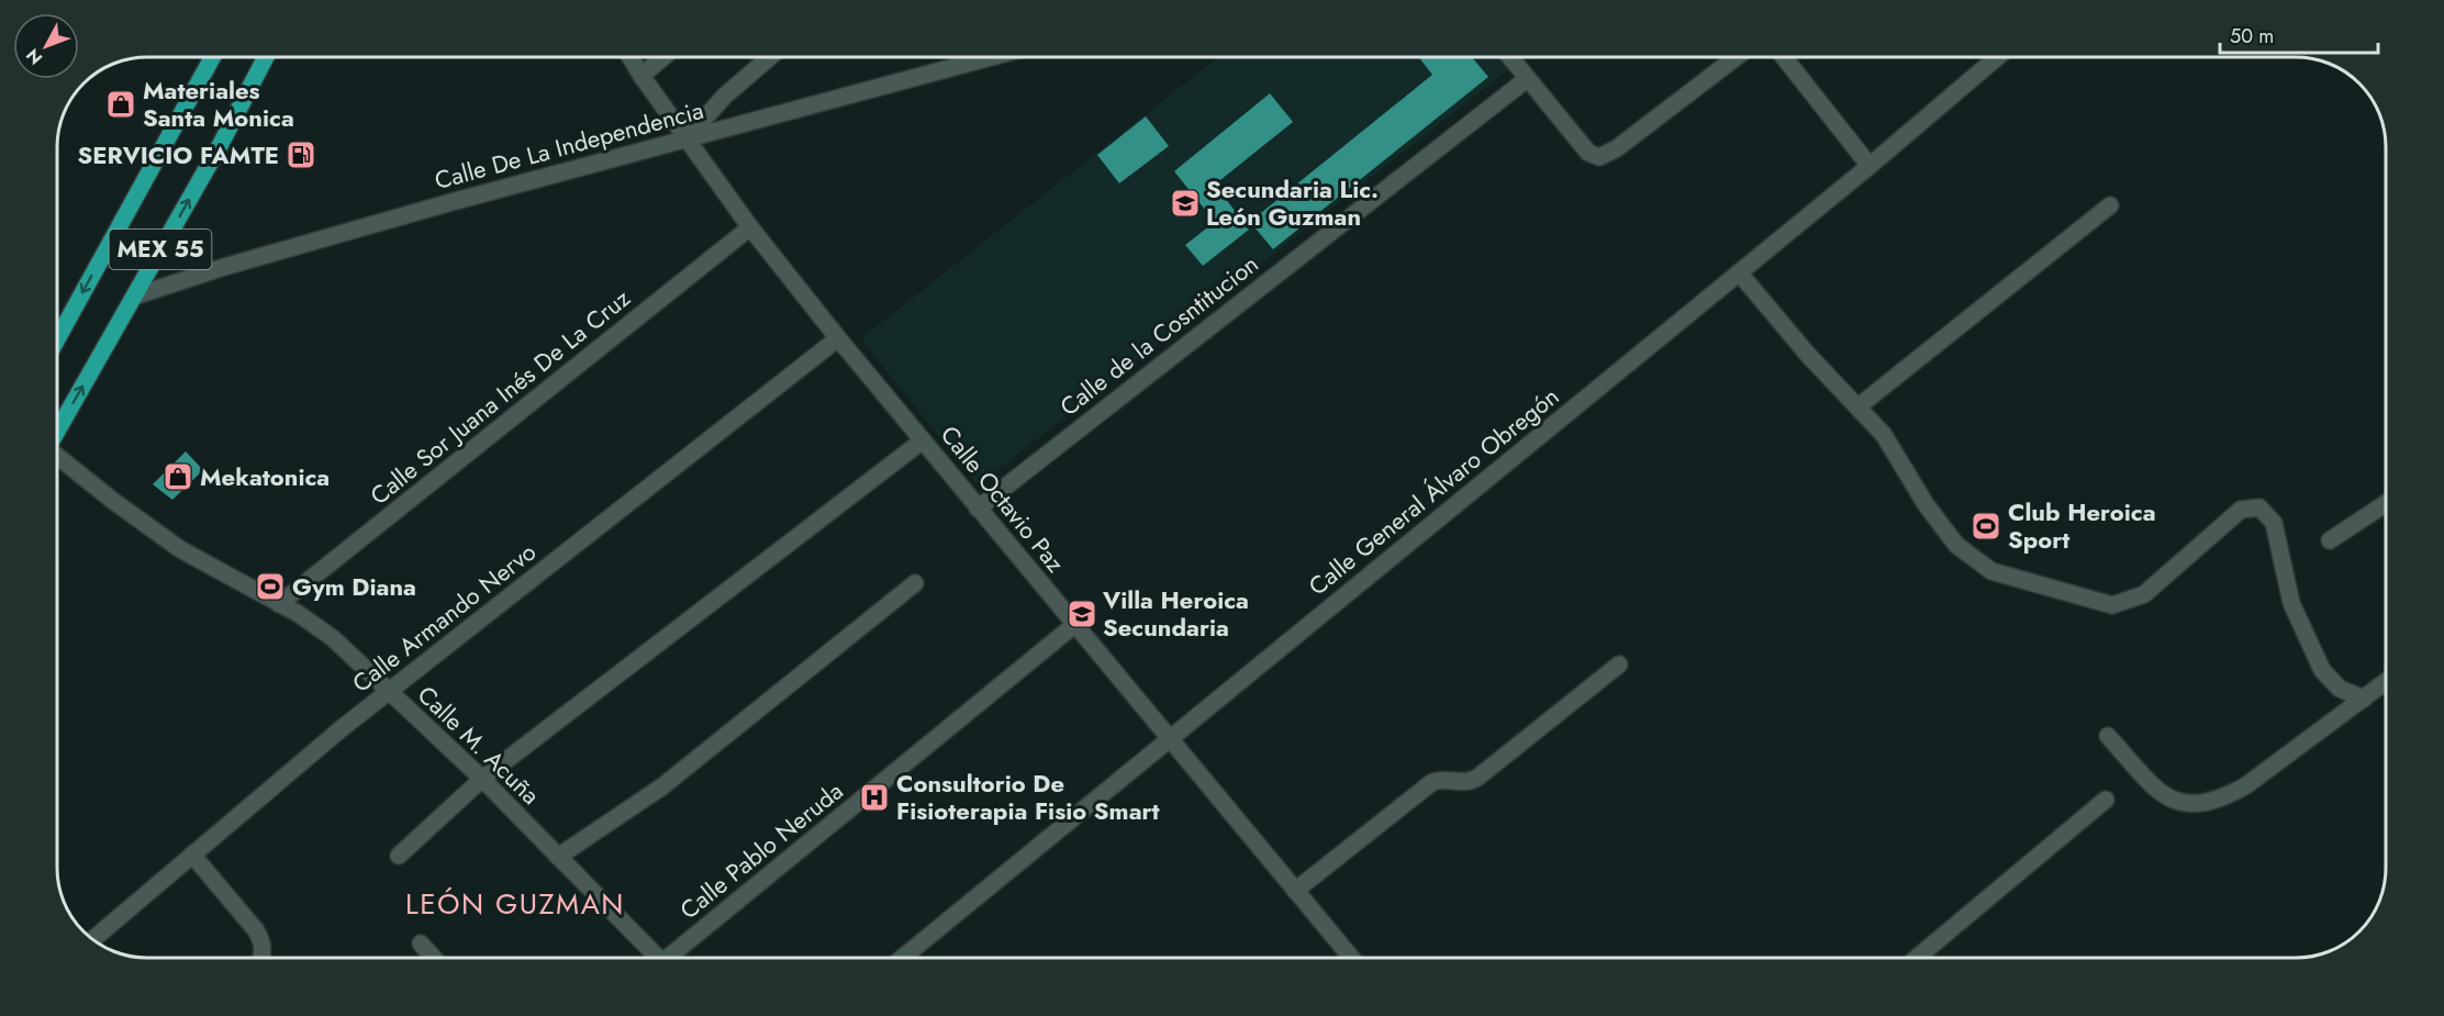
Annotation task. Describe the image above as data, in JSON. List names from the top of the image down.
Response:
{
  "streets": {
    "main road": ["MEX 55"],
    "street": [
      "Calle De La Independencia",
      "Calle de la Cosntitucion",
      "Calle Sor Juana Inés De La Cruz",
      "Calle General Álvaro Obregón",
      "Calle Octavio Paz",
      "Calle Armando Nervo",
      "Calle M. Acuña",
      "Calle Pablo Neruda"
    ]
  },
  "crossings": [
    ["Calle De La Independencia", "MEX 55"],
    ["Calle De La Independencia", "Calle Octavio Paz"],
    ["Calle de la Cosntitucion", "Calle Octavio Paz"],
    ["Calle Sor Juana Inés De La Cruz", "Calle Octavio Paz"],
    ["Calle Sor Juana Inés De La Cruz", "Calle M. Acuña"],
    ["Calle General Álvaro Obregón", "Calle Octavio Paz"],
    ["Calle Octavio Paz", "Calle Armando Nervo"],
    ["Calle Octavio Paz", "Calle Pablo Neruda"],
    ["Calle Armando Nervo", "Calle M. Acuña"]
  ],
  "districts": ["LEÓN GUZMAN"],
  "places": {
    "shop": ["Materiales Santa Monica", "Mekatonica"],
    "fuel station": ["SERVICIO FAMTE"],
    "school or university": ["Secundaria Lic. León Guzman", "Villa Heroica Secundaria"],
    "sports": ["Club Heroica Sport", "Gym Diana"],
    "hospital": ["Consultorio De Fisioterapia Fisio Smart"]
  },
  "scale_bar": "50 m",
  "north": "bottom left"
}
